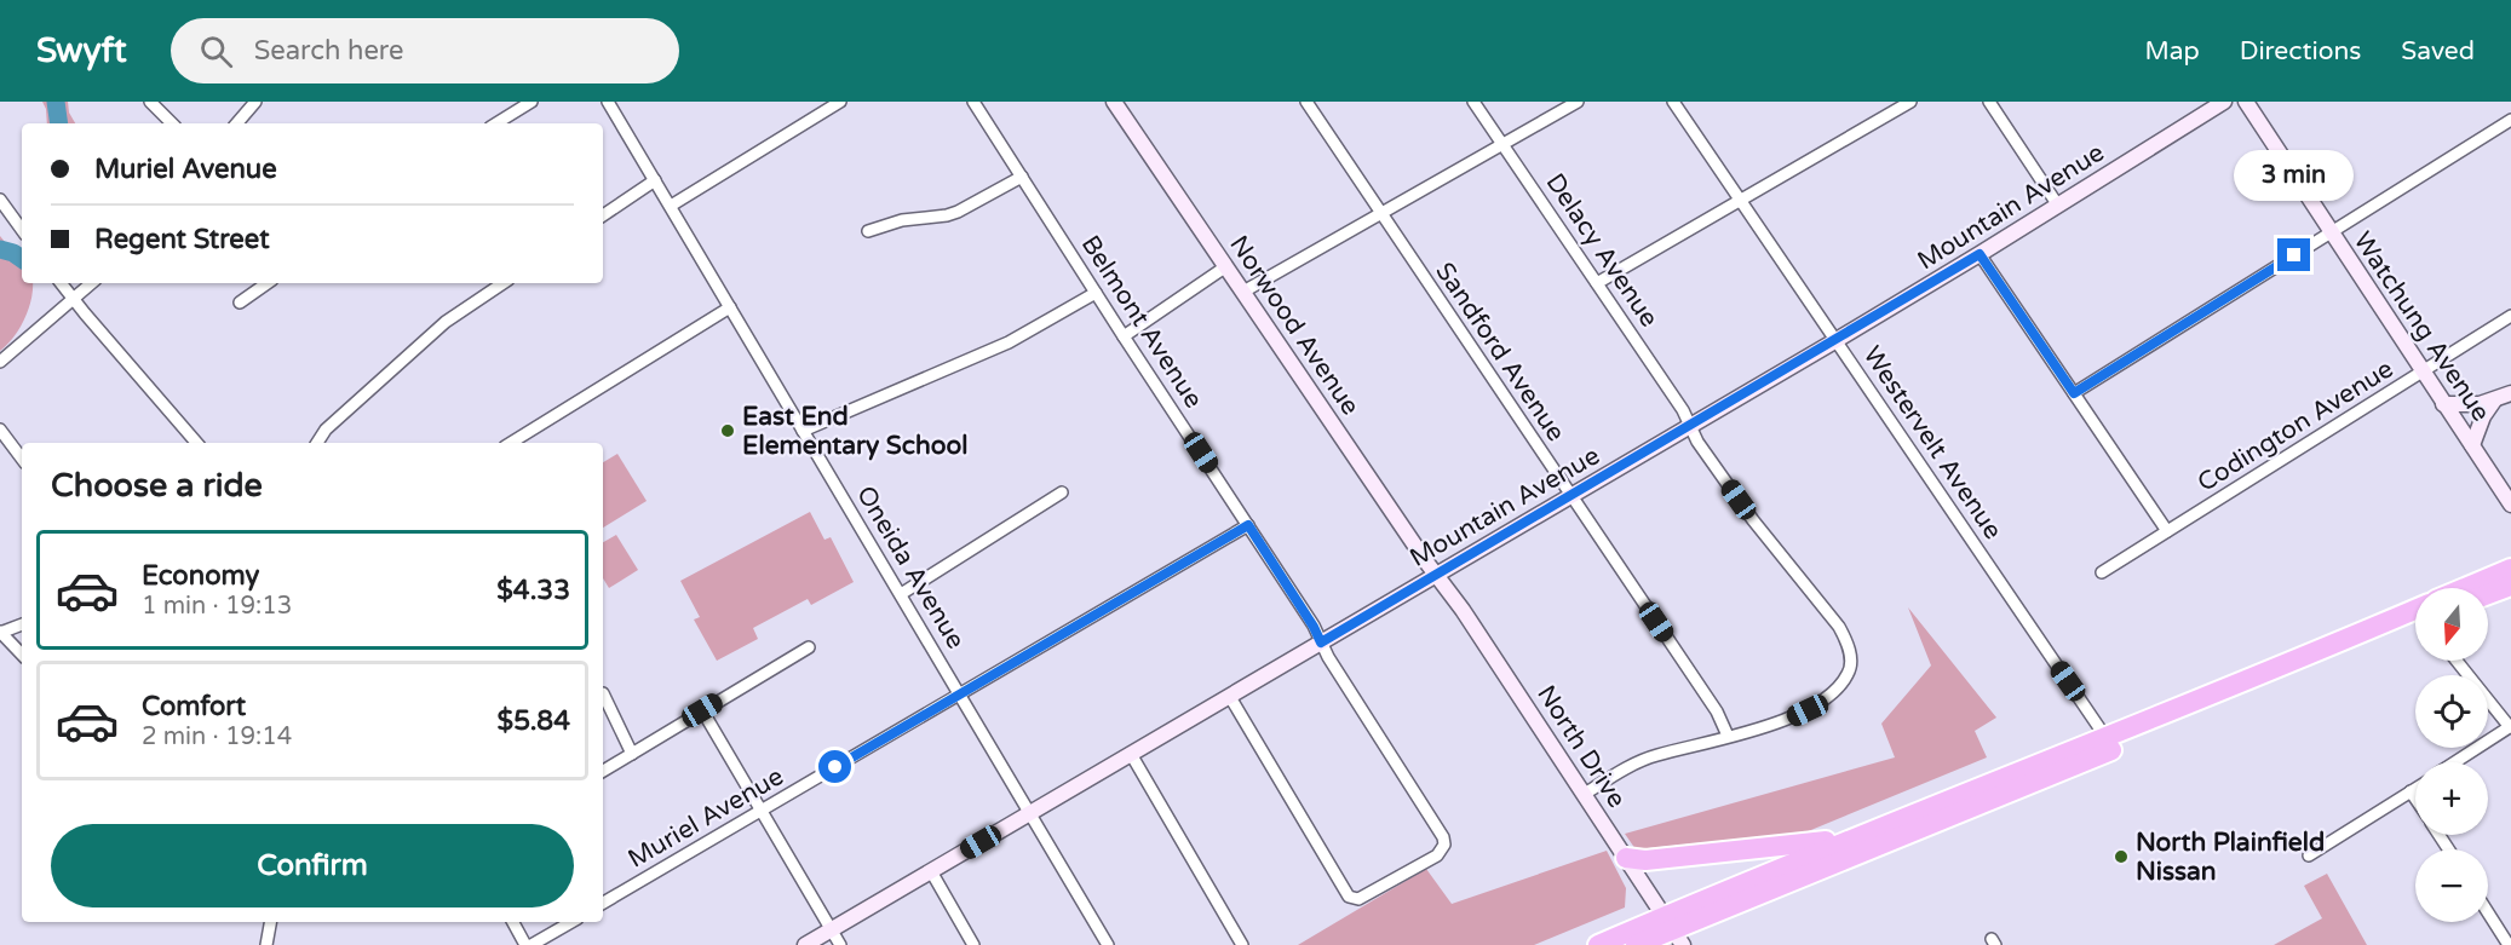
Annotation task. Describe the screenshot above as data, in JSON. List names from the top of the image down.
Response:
{
  "streets": {
    "street": [
      "Mountain Avenue",
      "Delacy Avenue",
      "Belmont Avenue",
      "Norwood Avenue",
      "Watchung Avenue",
      "Sandford Avenue",
      "Codington Avenue",
      "Westervelt Avenue",
      "Oneida Avenue",
      "North Drive",
      "Muriel Avenue"
    ]
  },
  "crossings": [
    ["Mountain Avenue", "Delacy Avenue"],
    ["Mountain Avenue", "Belmont Avenue"],
    ["Mountain Avenue", "Norwood Avenue"],
    ["Mountain Avenue", "Sandford Avenue"],
    ["Mountain Avenue", "Westervelt Avenue"],
    ["Mountain Avenue", "Oneida Avenue"],
    ["Mountain Avenue", "North Drive"],
    ["Delacy Avenue", "Sandford Avenue"],
    ["Belmont Avenue", "Muriel Avenue"],
    ["Norwood Avenue", "North Drive"],
    ["Watchung Avenue", "Codington Avenue"],
    ["Oneida Avenue", "Muriel Avenue"]
  ],
  "places": ["East End Elementary School", "North Plainfield Nissan"],
  "north": "bottom",
  "page": {
    "header": "Swyft",
    "search": "Search here",
    "nav": ["Map", "Directions", "Saved"],
    "banner": ["Muriel Avenue", "Regent Street"],
    "bubble": "3 min",
    "heading": "Choose a ride",
    "list": [
      {
        "name": "Economy",
        "note": "1 min · 19:13",
        "value": "$4.33"
      },
      {
        "name": "Comfort",
        "note": "2 min · 19:14",
        "value": "$5.84"
      }
    ],
    "map_buttons": ["+", "−"],
    "buttons": "Confirm"
  }
}
